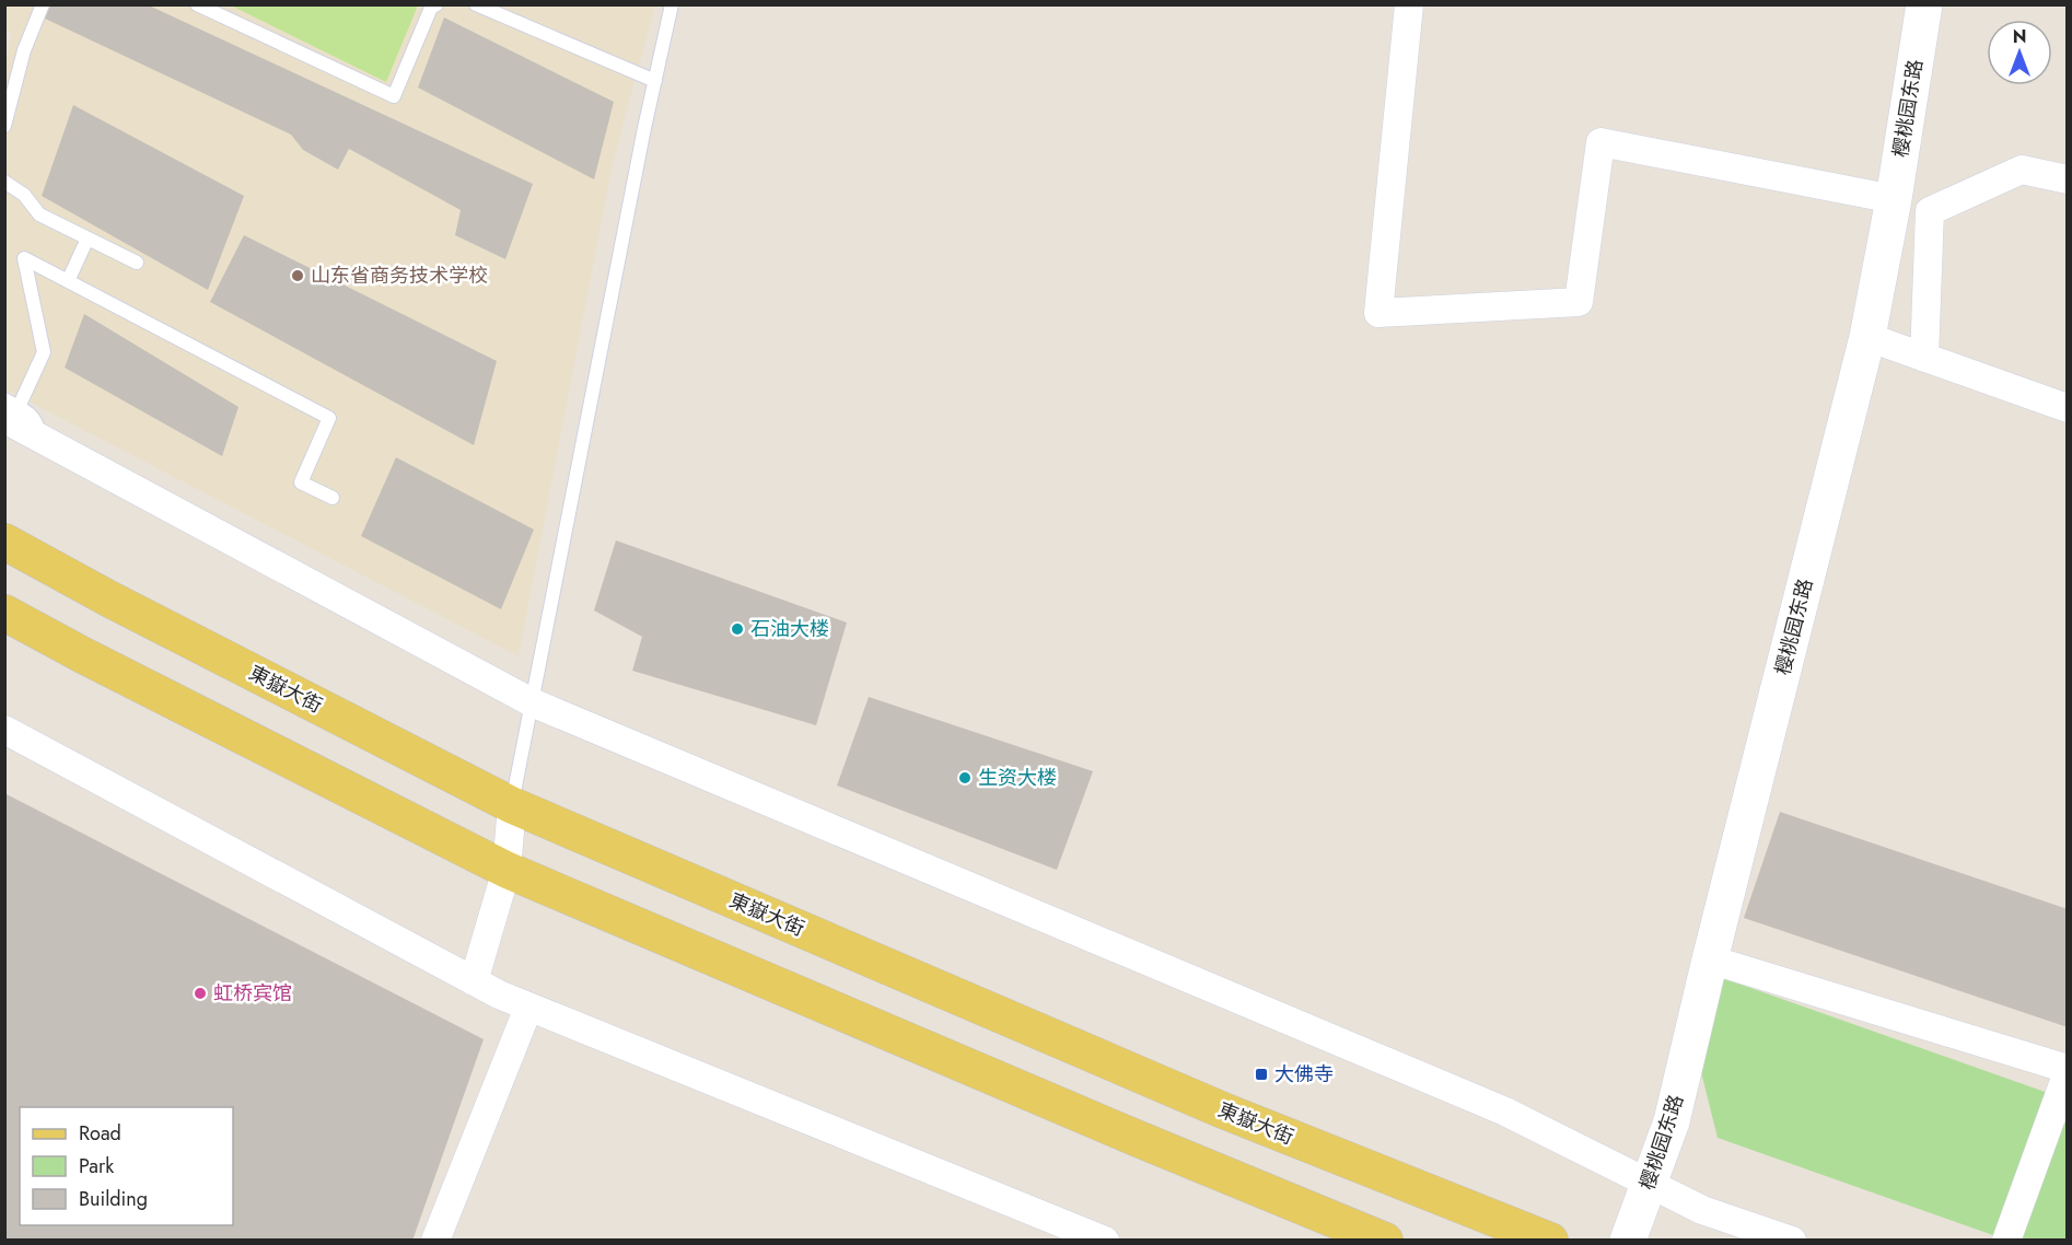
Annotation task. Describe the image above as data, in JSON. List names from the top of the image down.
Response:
{
  "streets": {
    "main road": ["東嶽大街"],
    "street": ["樱桃园东路"]
  },
  "places": {
    "other": [
      "山东省商务技术学校",
      "石油大楼",
      "生资大楼",
      "虹桥宾馆"
    ],
    "transit": ["大佛寺"]
  },
  "legend": ["Road", "Park", "Building"],
  "north": "top"
}
